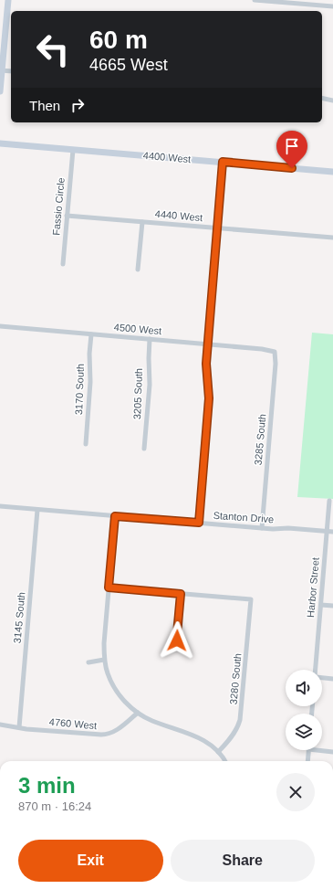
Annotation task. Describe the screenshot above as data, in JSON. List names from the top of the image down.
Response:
{
  "streets": {
    "street": [
      "4400 West",
      "Fassio Circle",
      "4440 West",
      "4500 West",
      "3170 South",
      "3205 South",
      "3285 South",
      "Stanton Drive",
      "Harbor Street",
      "3145 South",
      "3280 South",
      "4760 West"
    ]
  },
  "crossings": [
    ["4400 West", "Fassio Circle"],
    ["Fassio Circle", "4440 West"],
    ["4500 West", "3170 South"],
    ["4500 West", "3205 South"],
    ["4500 West", "3285 South"],
    ["3285 South", "Stanton Drive"],
    ["Stanton Drive", "Harbor Street"],
    ["Stanton Drive", "3145 South"],
    ["3145 South", "4760 West"]
  ],
  "page": {
    "turn": ["60 m", "4665 West"],
    "then": "Then",
    "heading": ["3 min", "870 m · 16:24"],
    "buttons": ["Exit", "Share"]
  }
}
